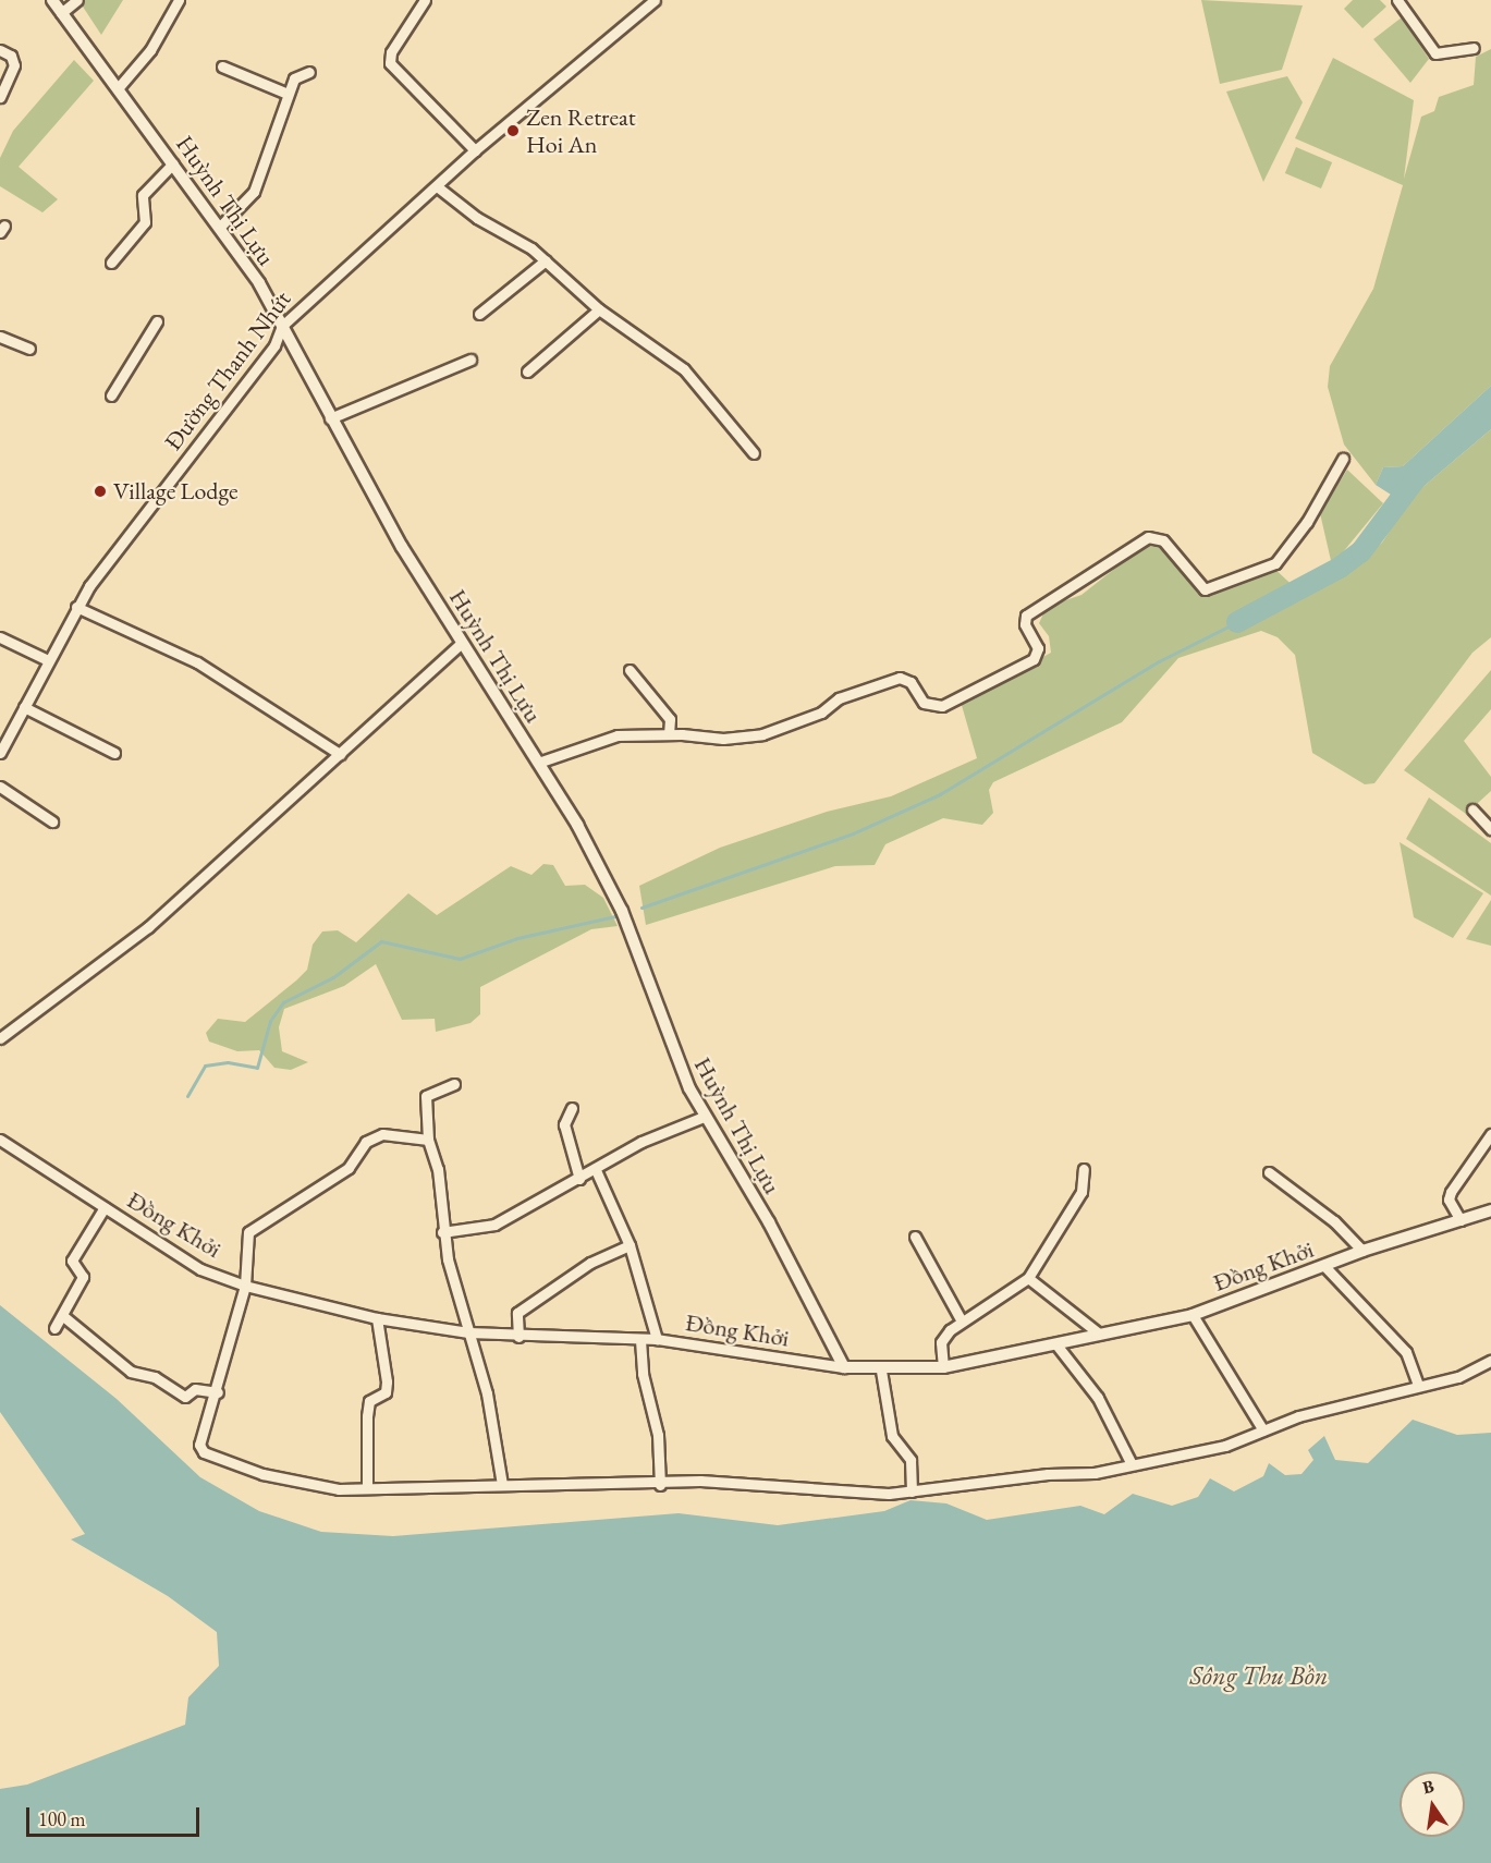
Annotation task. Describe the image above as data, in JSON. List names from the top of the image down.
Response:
{
  "streets": {
    "street": ["Huỳnh Thị Lựu", "Đường Thanh Nhứt", "Đồng Khởi"]
  },
  "crossings": [
    ["Huỳnh Thị Lựu", "Đường Thanh Nhứt"],
    ["Huỳnh Thị Lựu", "Đồng Khởi"]
  ],
  "water": ["Sông Thu Bồn"],
  "places": ["Zen Retreat Hoi An", "Village Lodge"],
  "scale_bar": "100 m",
  "north": "top"
}
